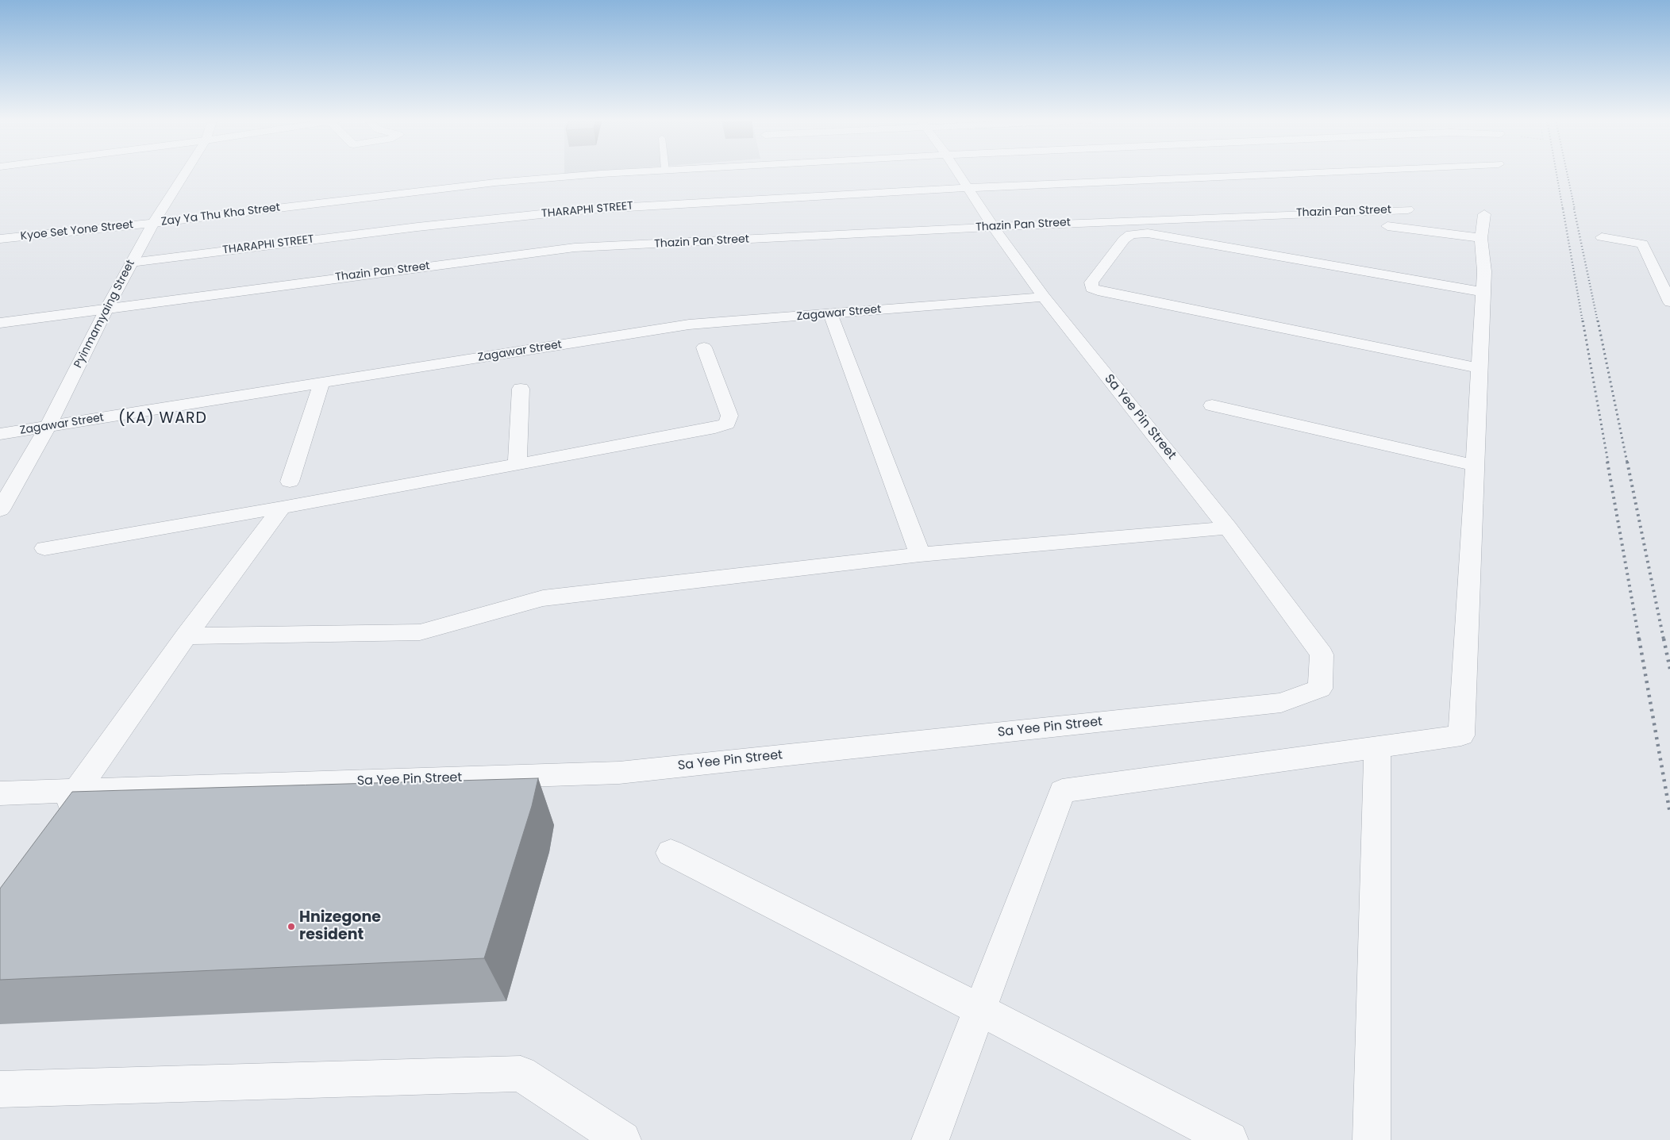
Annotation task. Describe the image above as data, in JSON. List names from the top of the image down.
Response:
{
  "streets": {
    "street": [
      "THARAPHI STREET",
      "Thazin Pan Street",
      "Zay Ya Thu Kha Street",
      "Kyoe Set Yone Street",
      "Zagawar Street",
      "Pyinmamyaing Street",
      "Sa Yee Pin Street"
    ]
  },
  "crossings": [
    ["THARAPHI STREET", "Pyinmamyaing Street"],
    ["THARAPHI STREET", "Sa Yee Pin Street"],
    ["Thazin Pan Street", "Pyinmamyaing Street"],
    ["Thazin Pan Street", "Sa Yee Pin Street"],
    ["Zay Ya Thu Kha Street", "Kyoe Set Yone Street"],
    ["Zay Ya Thu Kha Street", "Pyinmamyaing Street"],
    ["Kyoe Set Yone Street", "Pyinmamyaing Street"],
    ["Zagawar Street", "Pyinmamyaing Street"],
    ["Zagawar Street", "Sa Yee Pin Street"]
  ],
  "districts": ["(KA) WARD"],
  "places": ["Hnizegone resident"]
}
